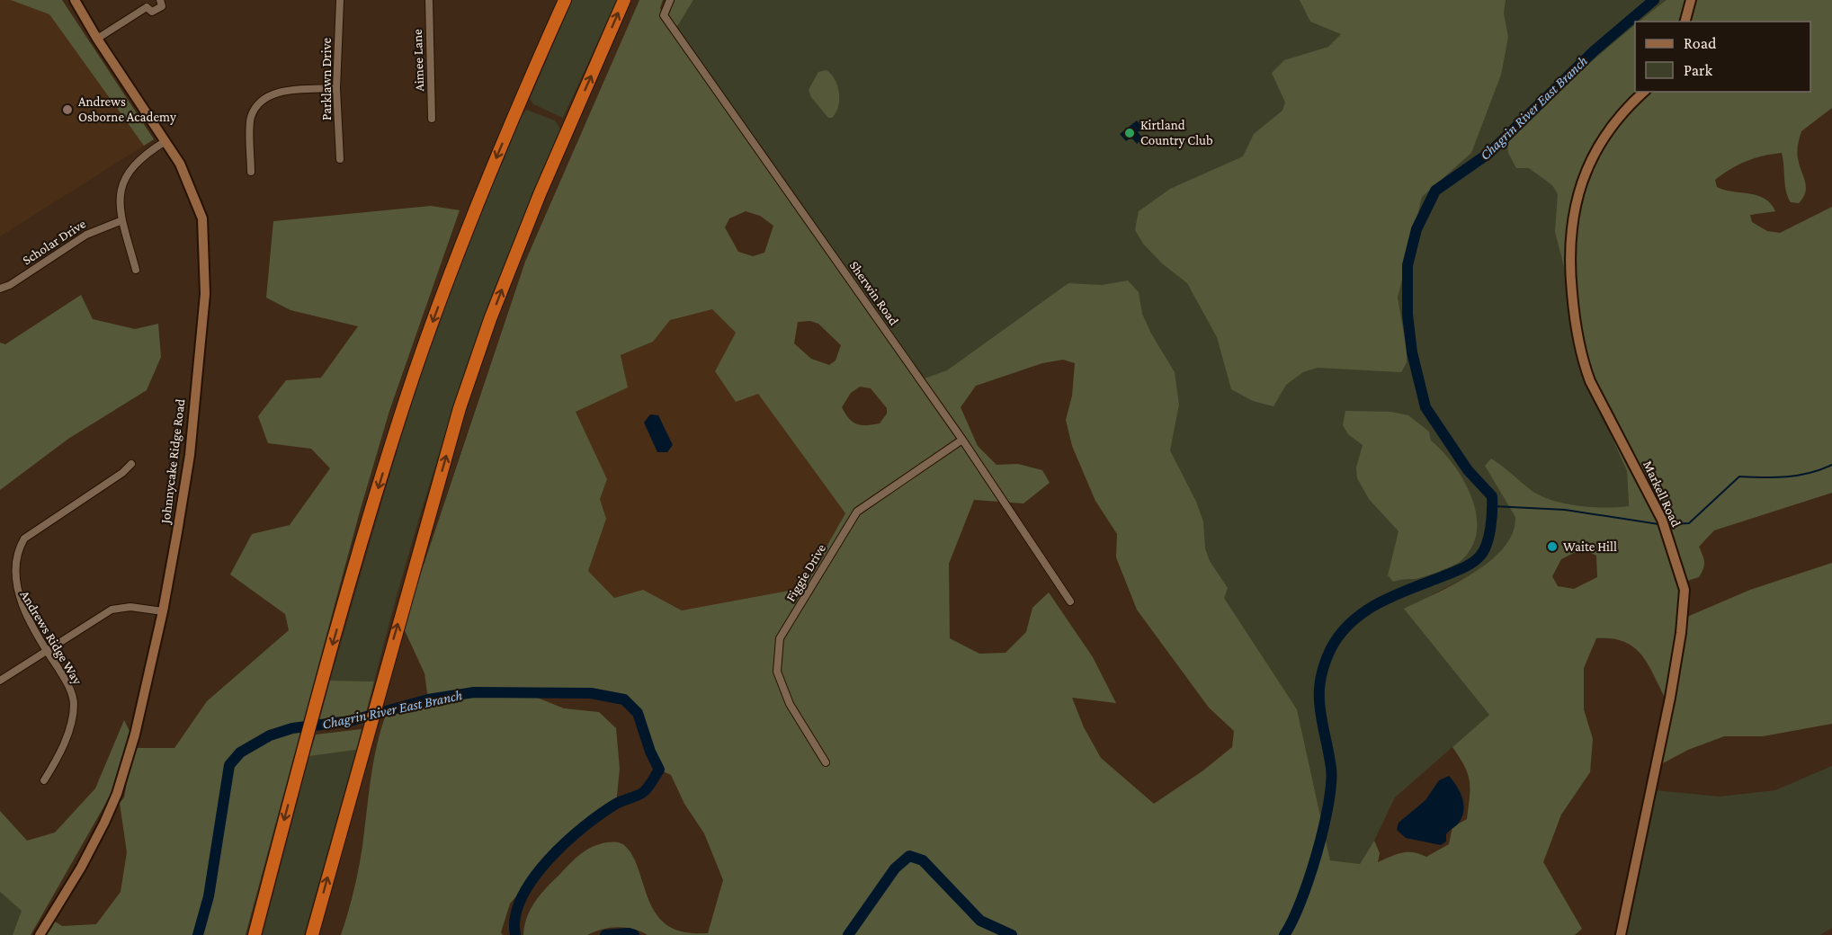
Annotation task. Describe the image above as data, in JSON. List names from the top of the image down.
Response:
{
  "streets": {
    "main road": ["Johnnycake Ridge Road", "Markell Road"],
    "street": [
      "Aimee Lane",
      "Parklawn Drive",
      "Scholar Drive",
      "Sherwin Road",
      "Figgie Drive",
      "Andrews Ridge Way"
    ]
  },
  "crossings": [
    ["Sherwin Road", "Figgie Drive"]
  ],
  "water": ["Chagrin River East Branch"],
  "places": ["Andrews Osborne Academy", "Kirtland Country Club", "Waite Hill"],
  "legend": ["Road", "Park"]
}
